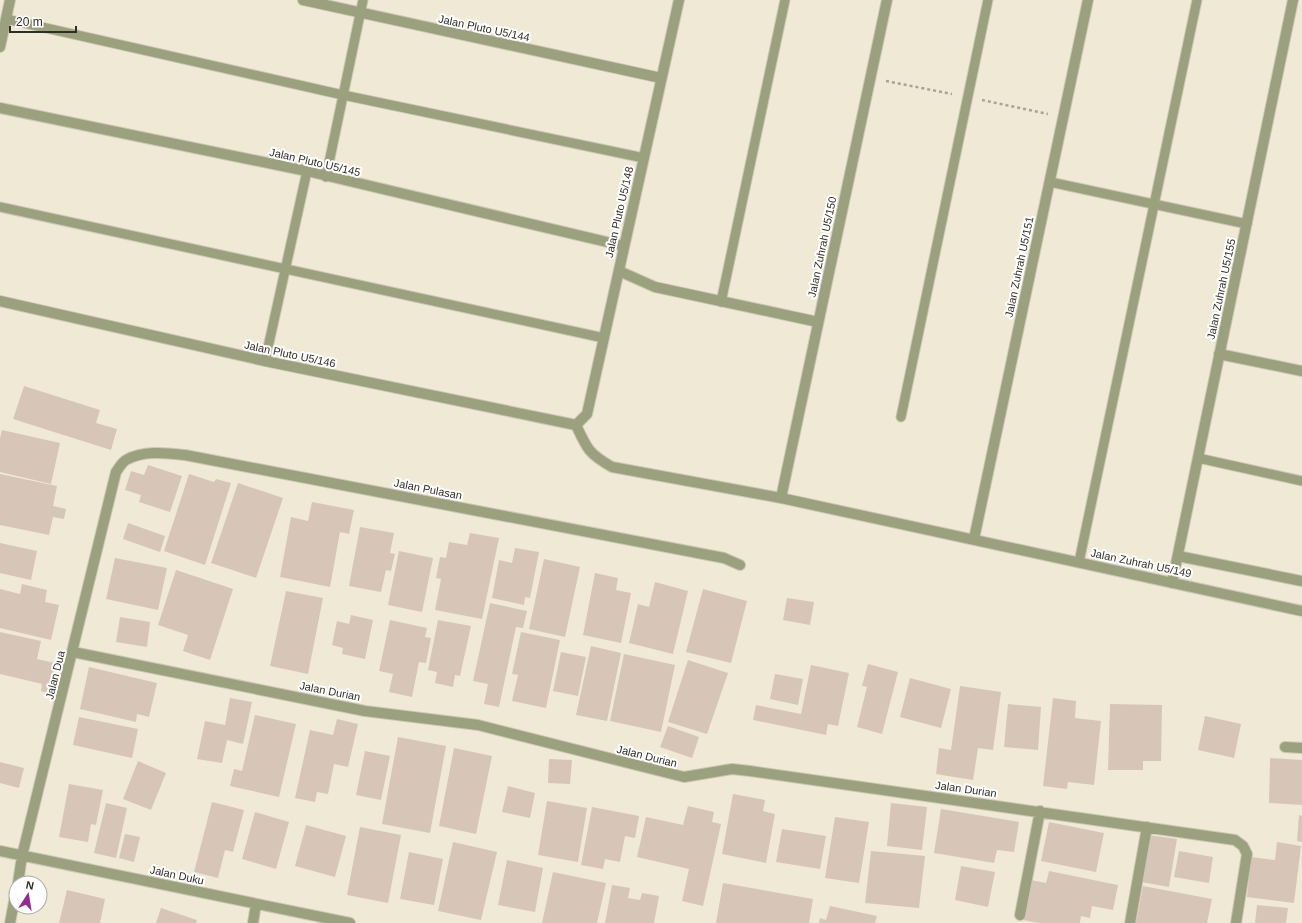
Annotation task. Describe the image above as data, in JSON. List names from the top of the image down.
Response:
{
  "streets": {
    "street": [
      "Jalan Pluto U5/144",
      "Jalan Pluto U5/145",
      "Jalan Pluto U5/148",
      "Jalan Zuhrah U5/150",
      "Jalan Zuhrah U5/151",
      "Jalan Zuhrah U5/155",
      "Jalan Pluto U5/146",
      "Jalan Pulasan",
      "Jalan Zuhrah U5/149",
      "Jalan Dua",
      "Jalan Durian",
      "Jalan Duku"
    ]
  },
  "crossings": [
    ["Jalan Pluto U5/144", "Jalan Pluto U5/148"],
    ["Jalan Pluto U5/145", "Jalan Pluto U5/148"],
    ["Jalan Pluto U5/148", "Jalan Pluto U5/146"],
    ["Jalan Pluto U5/148", "Jalan Zuhrah U5/149"],
    ["Jalan Zuhrah U5/150", "Jalan Zuhrah U5/149"],
    ["Jalan Zuhrah U5/151", "Jalan Zuhrah U5/149"],
    ["Jalan Zuhrah U5/155", "Jalan Zuhrah U5/149"],
    ["Jalan Pluto U5/146", "Jalan Zuhrah U5/149"],
    ["Jalan Pulasan", "Jalan Dua"],
    ["Jalan Dua", "Jalan Durian"],
    ["Jalan Dua", "Jalan Duku"]
  ],
  "scale_bar": "20 m",
  "north": "top"
}
